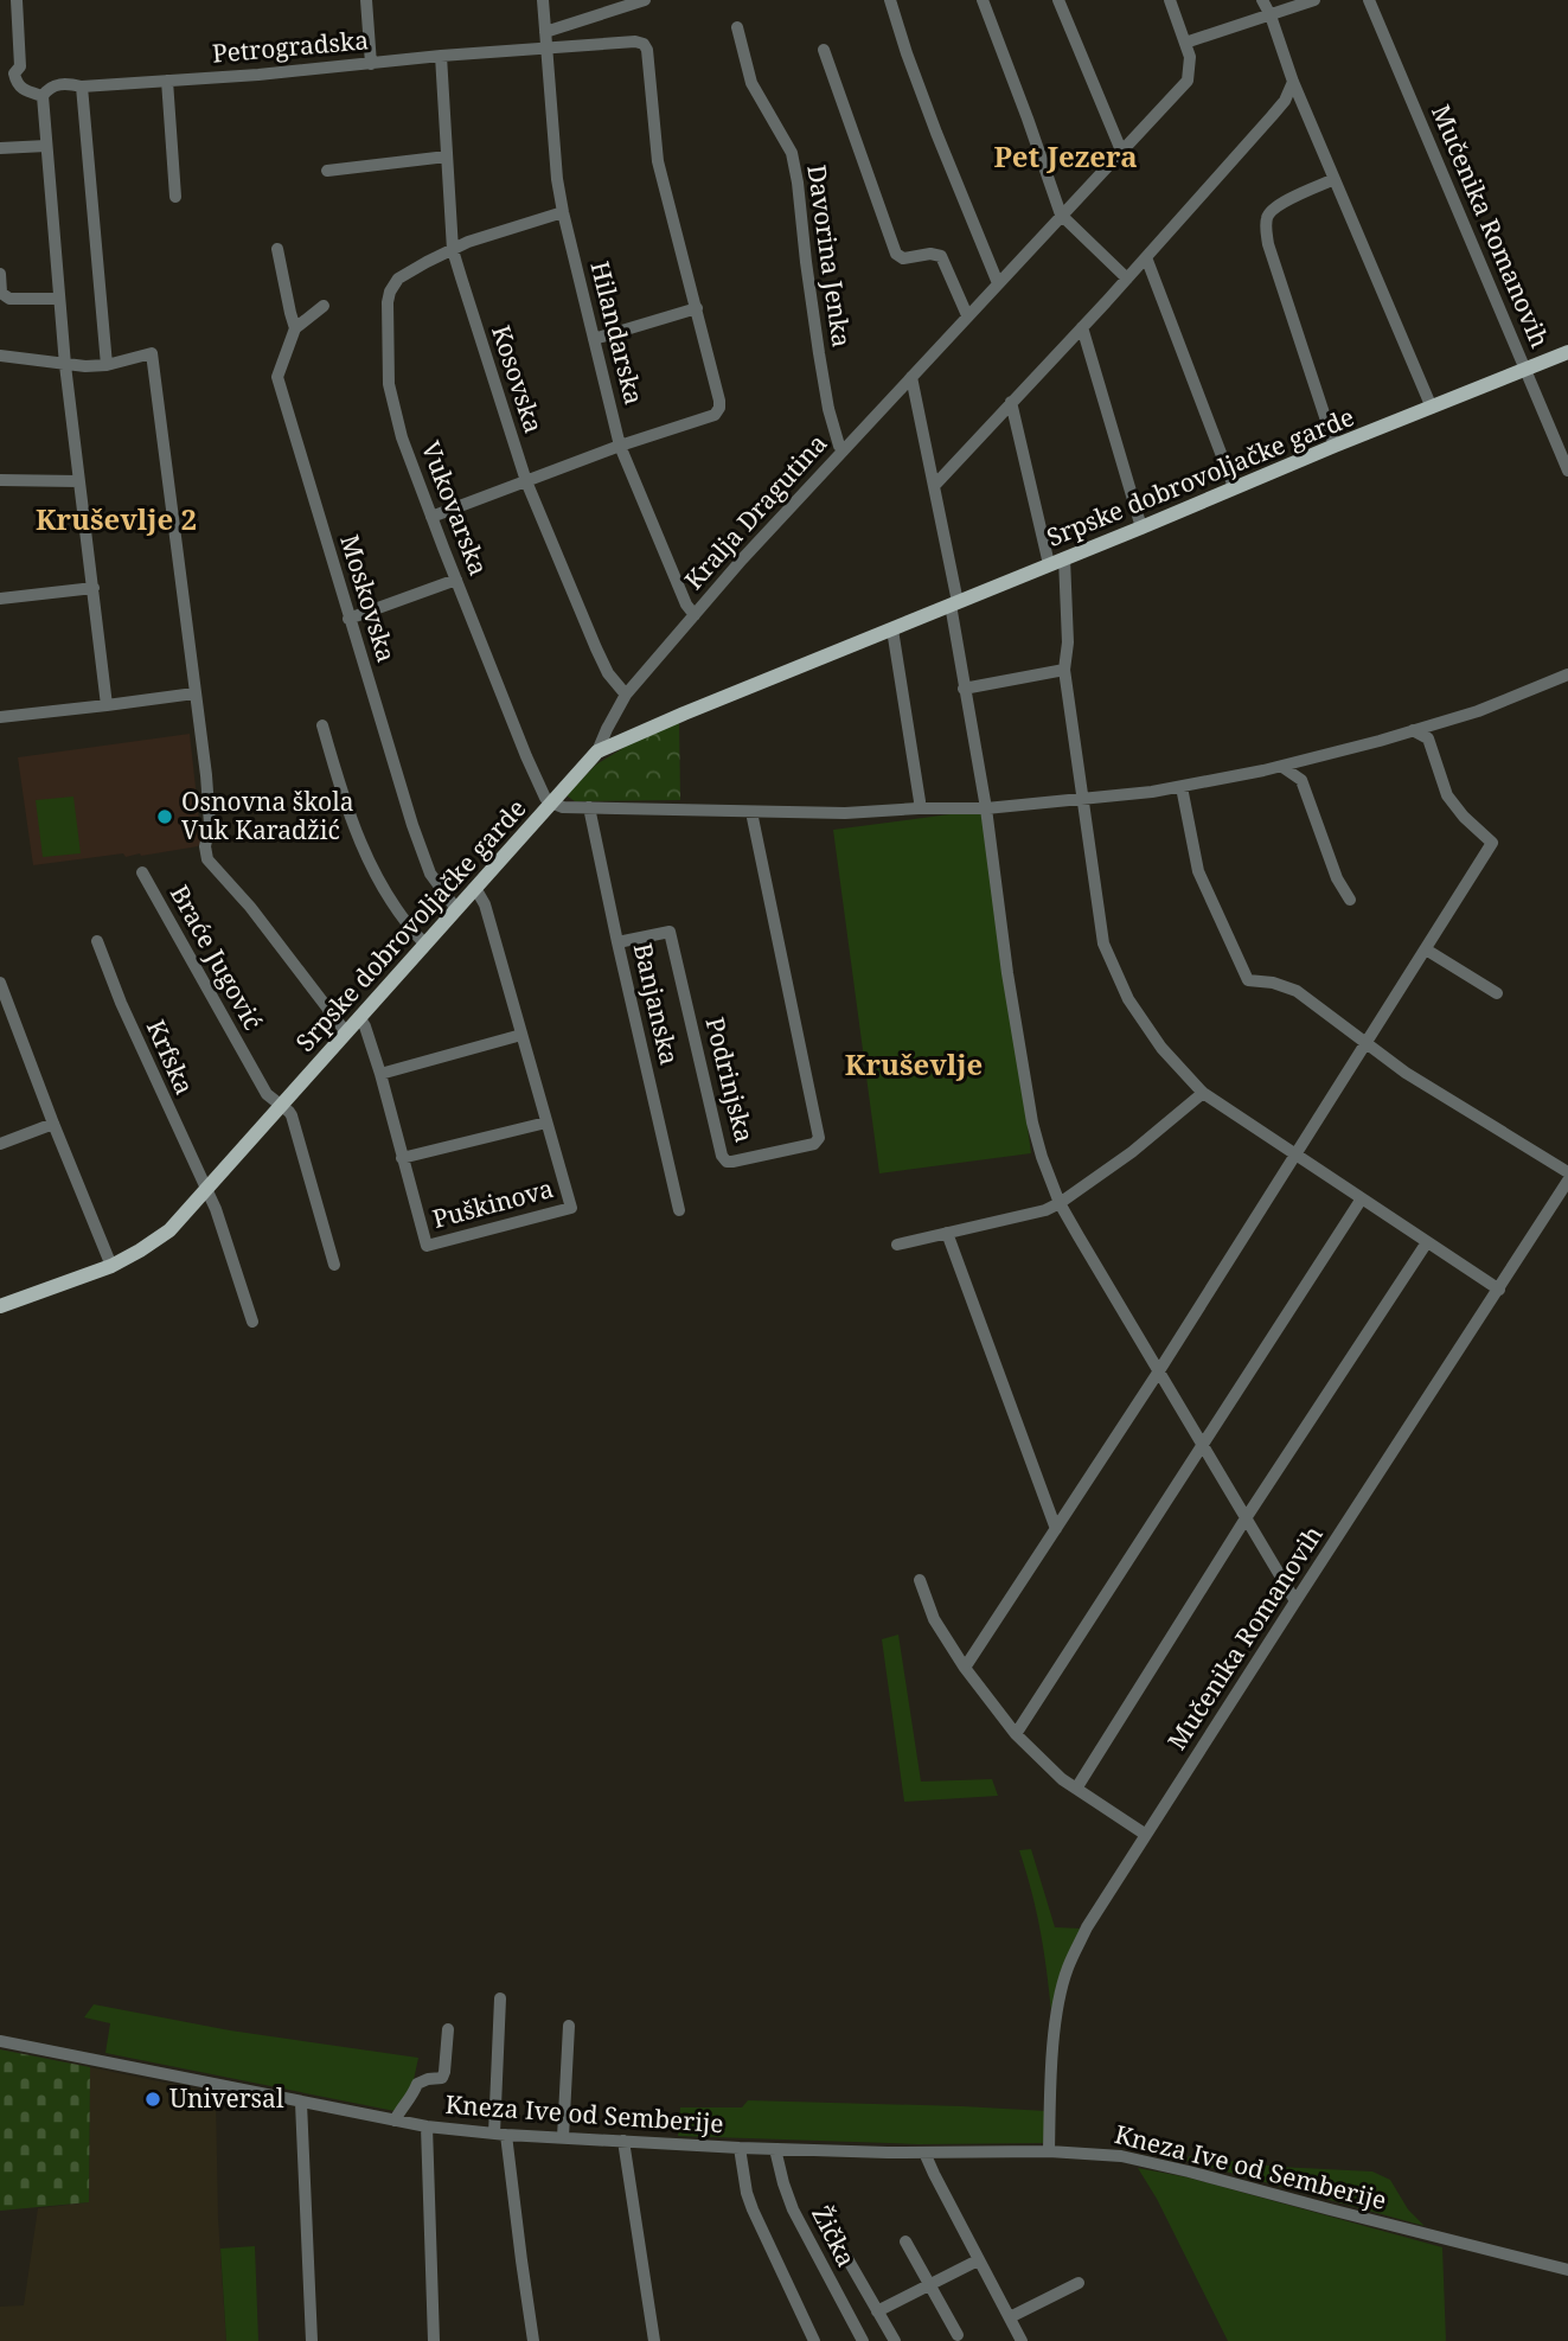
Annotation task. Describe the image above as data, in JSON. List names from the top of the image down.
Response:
{
  "streets": {
    "main road": ["Srpske dobrovoljačke garde"],
    "street": [
      "Petrogradska",
      "Mučenika Romanovih",
      "Davorina Jenka",
      "Hilandarska",
      "Kosovska",
      "Vukovarska",
      "Kralja Dragutina",
      "Moskovska",
      "Braće Jugović",
      "Banjanska",
      "Krfska",
      "Podrinjska",
      "Puškinova",
      "Kneza Ive od Semberije",
      "Žička"
    ]
  },
  "crossings": [
    ["Petrogradska", "Hilandarska"],
    ["Petrogradska", "Kosovska"],
    ["Mučenika Romanovih", "Srpske dobrovoljačke garde"],
    ["Mučenika Romanovih", "Kneza Ive od Semberije"],
    ["Davorina Jenka", "Kralja Dragutina"],
    ["Hilandarska", "Vukovarska"],
    ["Hilandarska", "Kralja Dragutina"],
    ["Kosovska", "Vukovarska"],
    ["Kosovska", "Kralja Dragutina"],
    ["Srpske dobrovoljačke garde", "Vukovarska"],
    ["Srpske dobrovoljačke garde", "Kralja Dragutina"],
    ["Srpske dobrovoljačke garde", "Moskovska"],
    ["Srpske dobrovoljačke garde", "Braće Jugović"],
    ["Srpske dobrovoljačke garde", "Krfska"],
    ["Srpske dobrovoljačke garde", "Puškinova"],
    ["Banjanska", "Podrinjska"],
    ["Kneza Ive od Semberije", "Žička"]
  ],
  "districts": ["Pet Jezera", "Kruševlje 2", "Kruševlje"],
  "places": ["Osnovna škola Vuk Karadžić", "Universal"]
}
